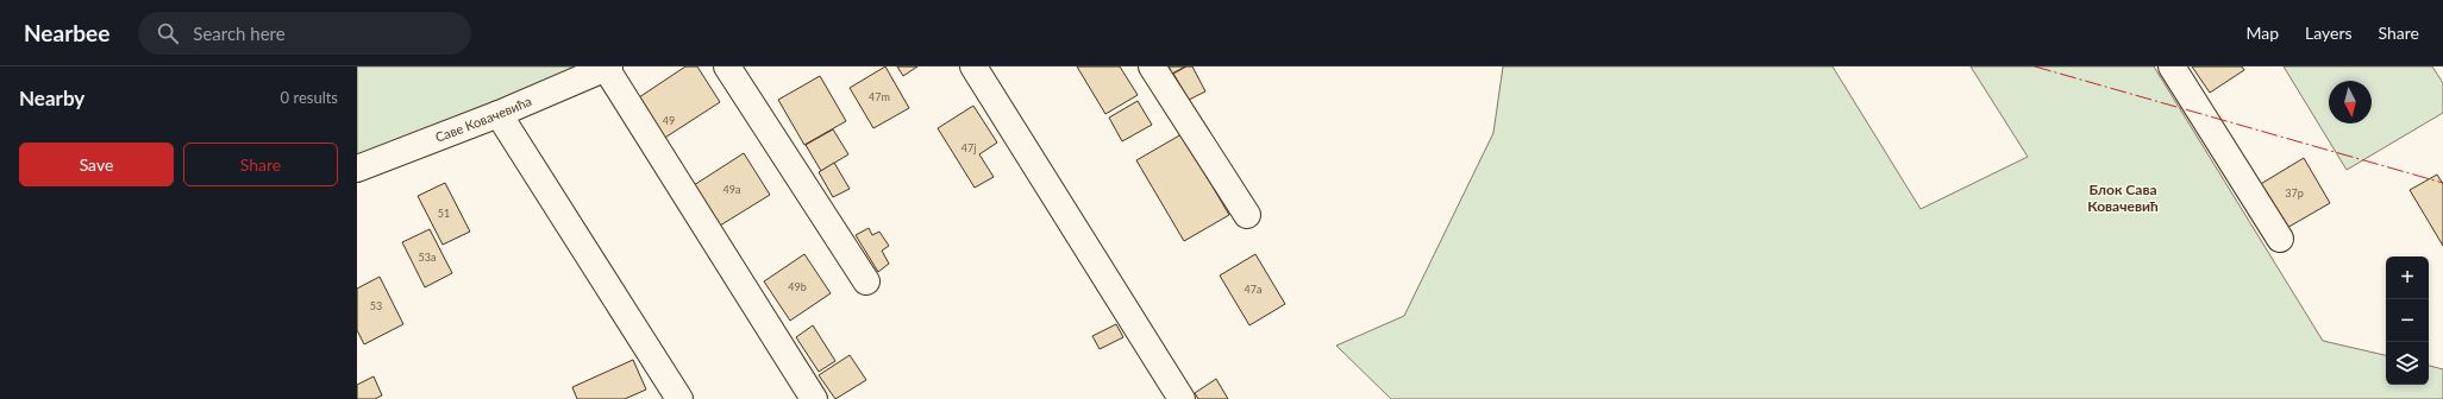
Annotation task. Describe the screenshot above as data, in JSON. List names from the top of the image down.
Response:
{
  "streets": {
    "street": ["Саве Ковачевића"]
  },
  "districts": ["Блок Сава Ковачевић"],
  "house_numbers": [
    "47m",
    "49",
    "47j",
    "49a",
    "37p",
    "51",
    "53a",
    "49b",
    "47a",
    "53"
  ],
  "north": "bottom",
  "page": {
    "header": "Nearbee",
    "search": "Search here",
    "nav": ["Map", "Layers", "Share"],
    "heading": ["Nearby", "0 results"],
    "buttons": ["Save", "Share"],
    "map_buttons": ["+", "−"]
  }
}
